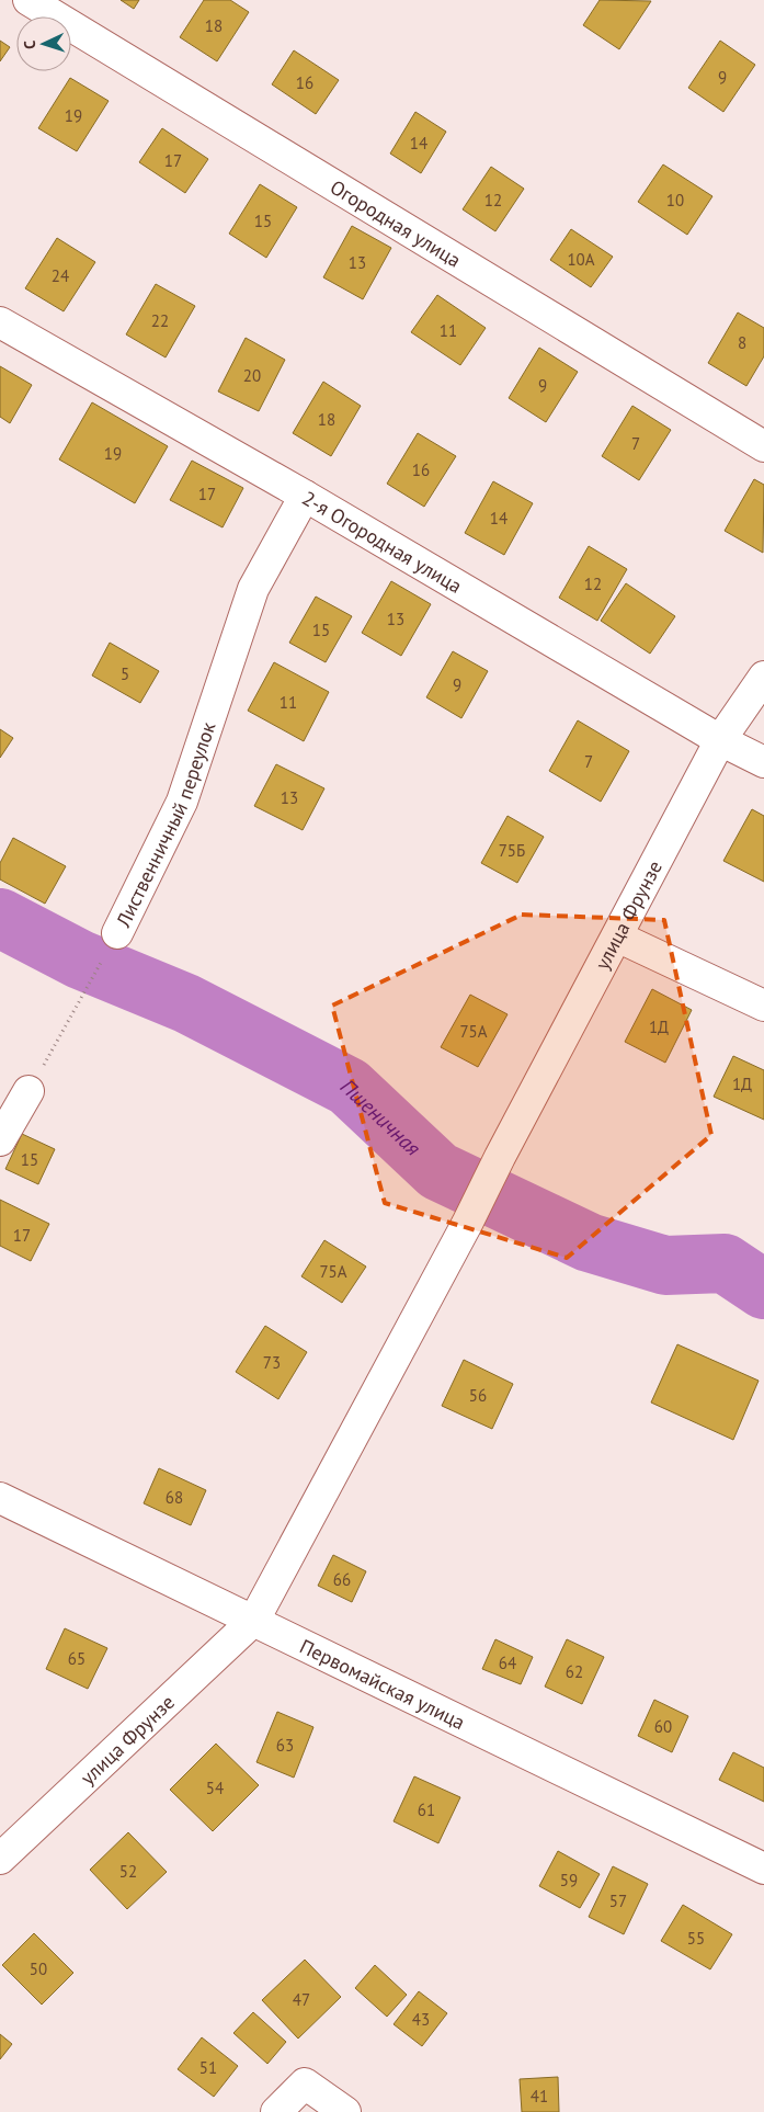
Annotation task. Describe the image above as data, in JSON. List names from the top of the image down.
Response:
{
  "streets": {
    "street": [
      "Огородная улица",
      "2-я Огородная улица",
      "Лиственничный переулок",
      "улица Фрунзе",
      "Первомайская улица"
    ]
  },
  "crossings": [
    ["2-я Огородная улица", "Лиственничный переулок"],
    ["2-я Огородная улица", "улица Фрунзе"],
    ["улица Фрунзе", "Первомайская улица"]
  ],
  "water": ["Пшеничная"],
  "house_numbers": [
    "18",
    "9",
    "16",
    "19",
    "14",
    "17",
    "12",
    "10",
    "15",
    "10А",
    "13",
    "24",
    "22",
    "11",
    "8",
    "20",
    "9",
    "18",
    "7",
    "19",
    "16",
    "17",
    "14",
    "12",
    "13",
    "15",
    "5",
    "9",
    "11",
    "7",
    "13",
    "75Б",
    "1Д",
    "75А",
    "1Д",
    "15",
    "17",
    "75А",
    "73",
    "56",
    "68",
    "66",
    "65",
    "64",
    "62",
    "60",
    "63",
    "54",
    "61",
    "52",
    "59",
    "57",
    "55",
    "50",
    "47",
    "43",
    "51",
    "41"
  ],
  "north": "left"
}
